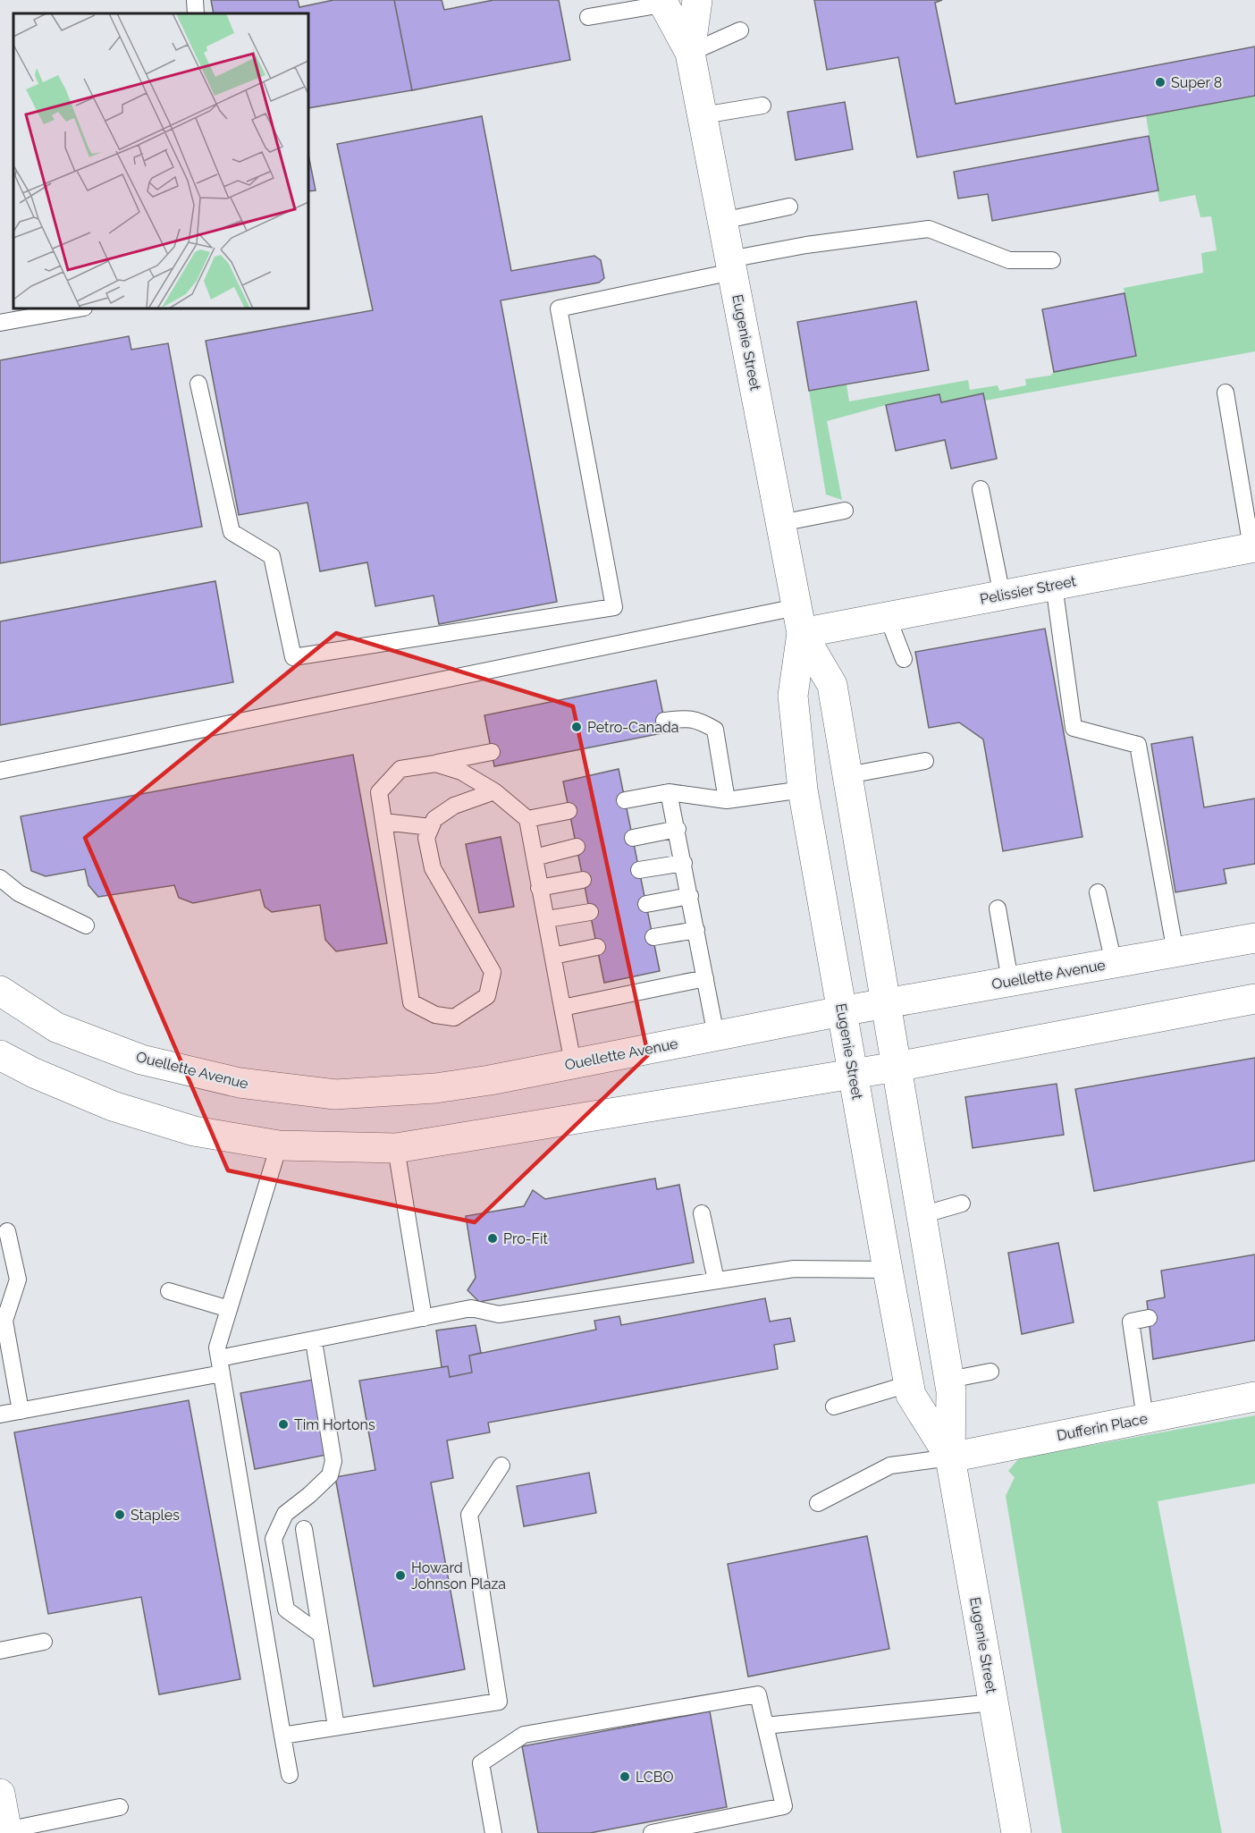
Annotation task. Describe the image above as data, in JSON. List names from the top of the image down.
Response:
{
  "streets": {
    "street": [
      "Eugenie Street",
      "Pelissier Street",
      "Ouellette Avenue",
      "Dufferin Place"
    ]
  },
  "crossings": [
    ["Eugenie Street", "Pelissier Street"],
    ["Eugenie Street", "Ouellette Avenue"],
    ["Eugenie Street", "Dufferin Place"]
  ],
  "places": [
    "Super 8",
    "Petro-Canada",
    "Pro-Fit",
    "Tim Hortons",
    "Staples",
    "Howard Johnson Plaza",
    "LCBO"
  ]
}
